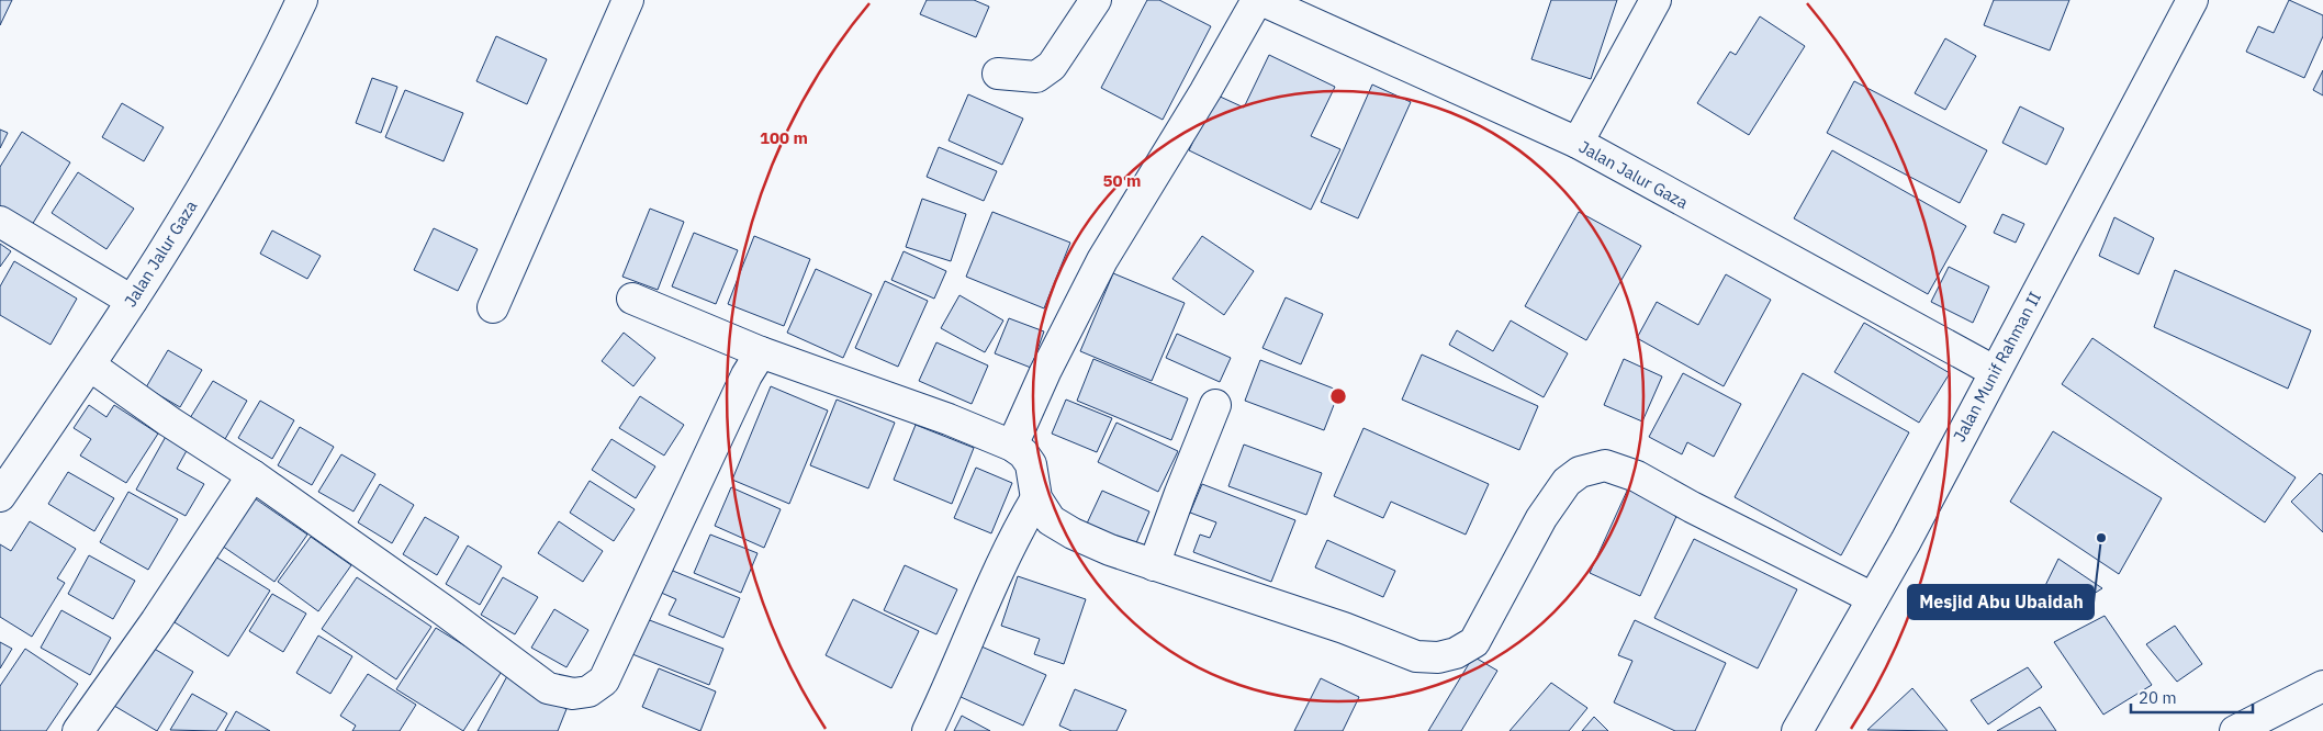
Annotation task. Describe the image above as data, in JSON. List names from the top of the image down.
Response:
{
  "streets": {
    "street": ["Jalan Jalur Gaza", "Jalan Munif Rahman II"]
  },
  "crossings": [
    ["Jalan Jalur Gaza", "Jalan Munif Rahman II"]
  ],
  "places": ["Mesjid Abu Ubaidah"],
  "scale_bar": "20 m",
  "rings": ["100 m", "50 m"]
}
